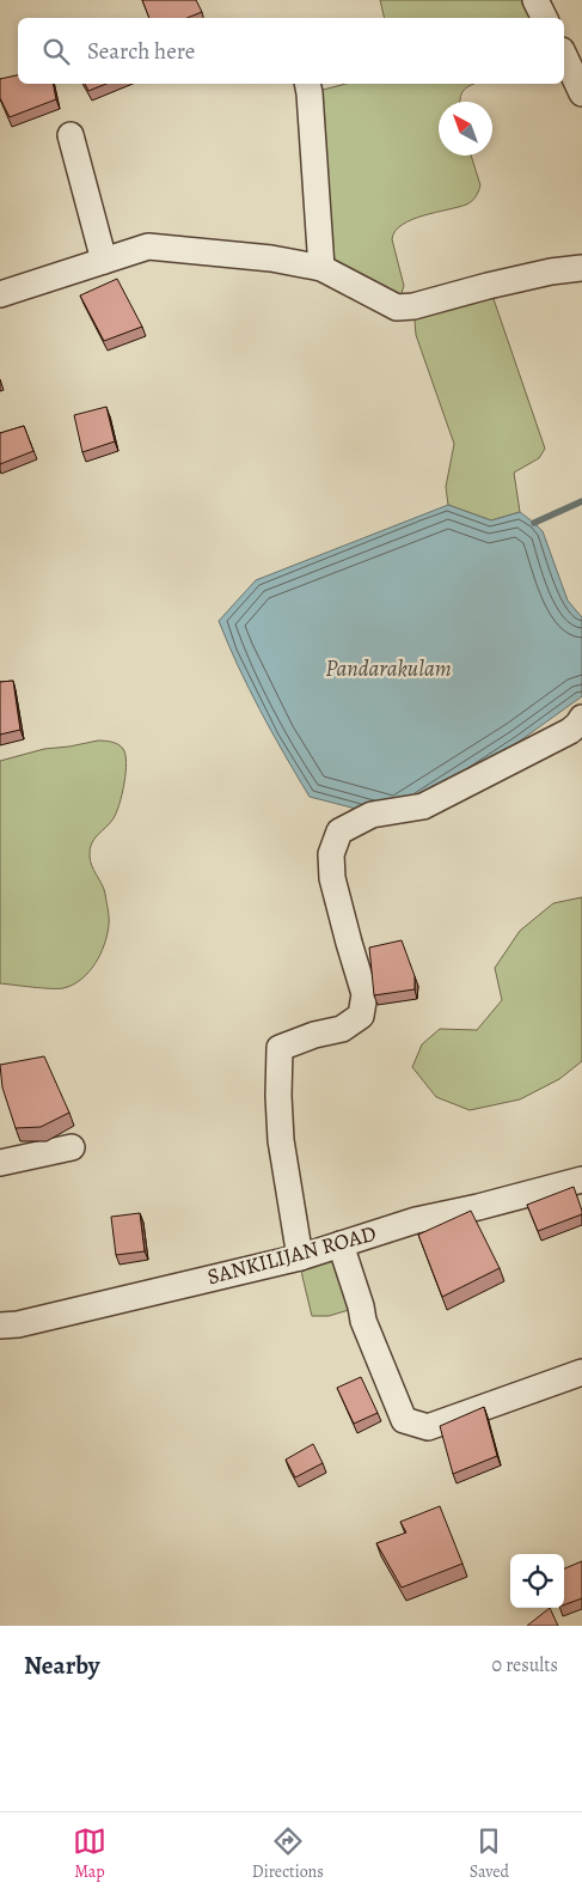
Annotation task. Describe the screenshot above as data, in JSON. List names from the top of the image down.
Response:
{
  "streets": {
    "street": ["SANKILIJAN ROAD"]
  },
  "water": ["Pandarakulam"],
  "north": "top left",
  "page": {
    "search": "Search here",
    "heading": ["Nearby", "0 results"],
    "nav": ["Map", "Directions", "Saved"]
  }
}
